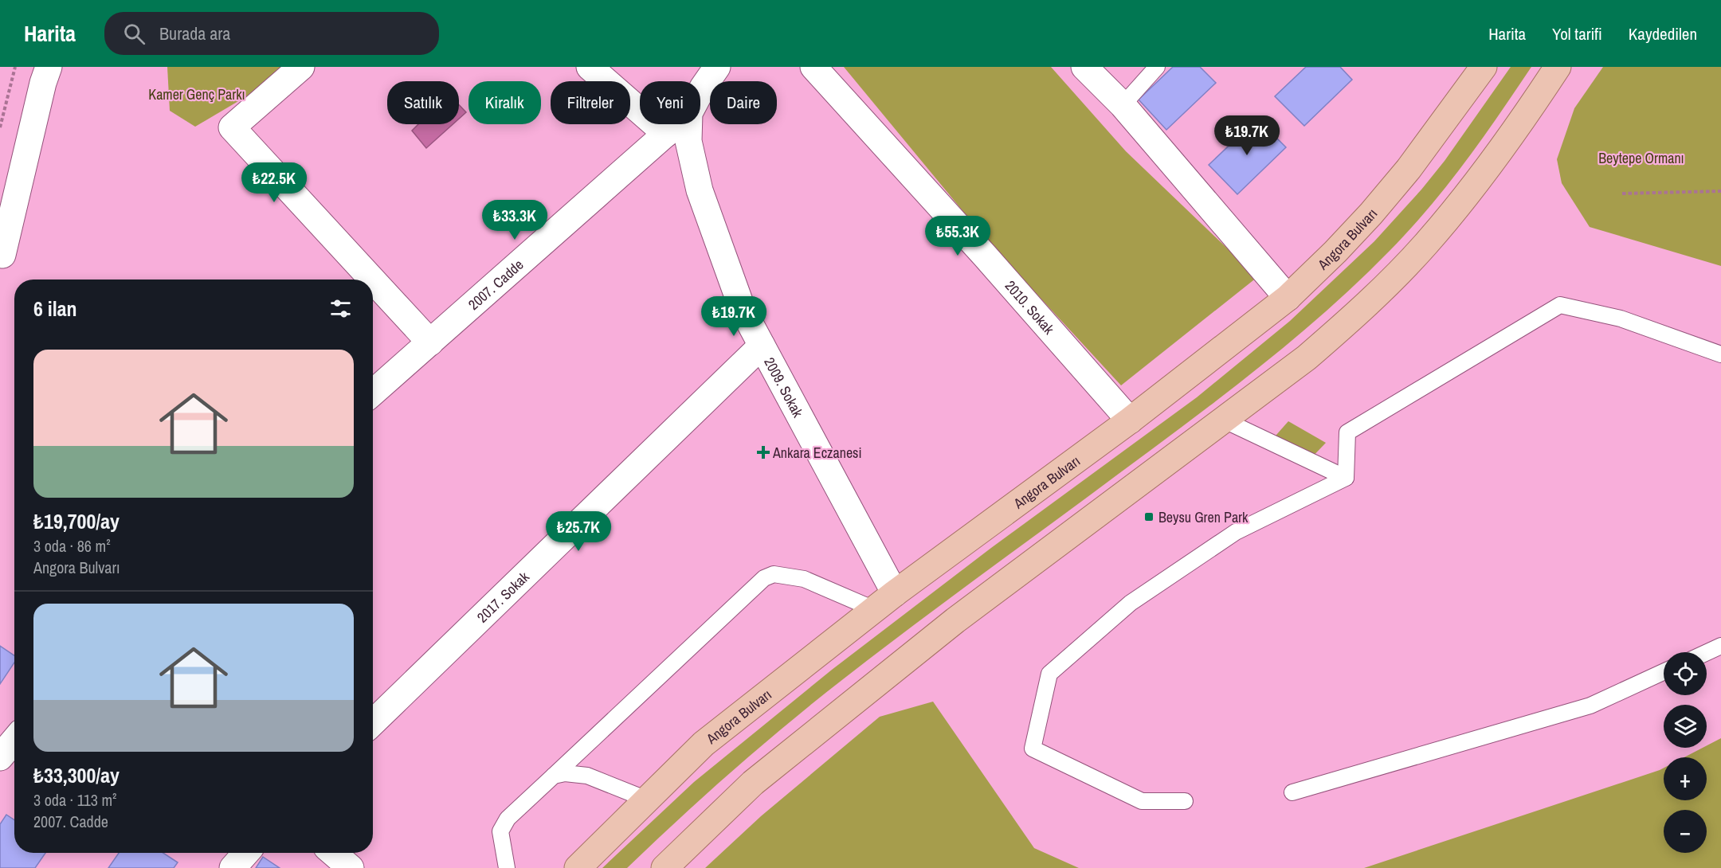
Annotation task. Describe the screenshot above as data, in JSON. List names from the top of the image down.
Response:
{
  "streets": {
    "main road": ["Angora Bulvarı"],
    "street": [
      "2007. Cadde",
      "2010. Sokak",
      "2009. Sokak",
      "2017. Sokak"
    ]
  },
  "crossings": [
    ["Angora Bulvarı", "2010. Sokak"],
    ["Angora Bulvarı", "2009. Sokak"],
    ["2009. Sokak", "2017. Sokak"]
  ],
  "parks": ["Kamer Genç Parkı", "Beytepe Ormanı"],
  "places": {
    "health": ["Ankara Eczanesi"],
    "transit": ["Beysu Gren Park"]
  },
  "page": {
    "header": "Harita",
    "search": "Burada ara",
    "nav": ["Harita", "Yol tarifi", "Kaydedilen"],
    "chip": [
      "Satılık",
      "Kiralık",
      "Filtreler",
      "Yeni",
      "Daire"
    ],
    "price": [
      "₺19.7K",
      "₺22.5K",
      "₺33.3K",
      "₺55.3K",
      "₺19.7K",
      "₺25.7K"
    ],
    "heading": "6 ilan",
    "list": [
      {
        "name": "₺19,700/ay",
        "note": "3 oda · 86 m² · Angora Bulvarı"
      },
      {
        "name": "₺33,300/ay",
        "note": "3 oda · 113 m² · 2007. Cadde"
      }
    ],
    "map_buttons": ["+", "−"]
  }
}
